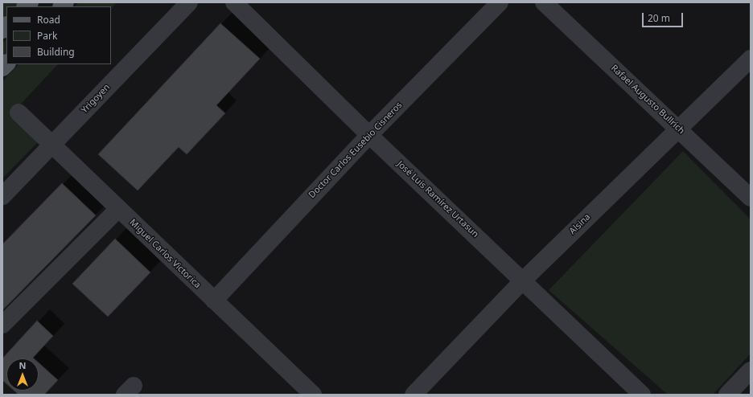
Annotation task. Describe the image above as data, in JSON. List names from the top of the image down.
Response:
{
  "streets": {
    "street": [
      "Yrigoyen",
      "Rafael Augusto Bullrich",
      "Doctor Carlos Eusebio Cisneros",
      "José Luis Ramírez Urtasun",
      "Alsina",
      "Miguel Carlos Victorica"
    ]
  },
  "crossings": [
    ["Yrigoyen", "Miguel Carlos Victorica"],
    ["Rafael Augusto Bullrich", "Alsina"],
    ["Doctor Carlos Eusebio Cisneros", "José Luis Ramírez Urtasun"],
    ["Doctor Carlos Eusebio Cisneros", "Miguel Carlos Victorica"],
    ["José Luis Ramírez Urtasun", "Alsina"]
  ],
  "legend": ["Road", "Park", "Building"],
  "scale_bar": "20 m",
  "north": "top"
}
